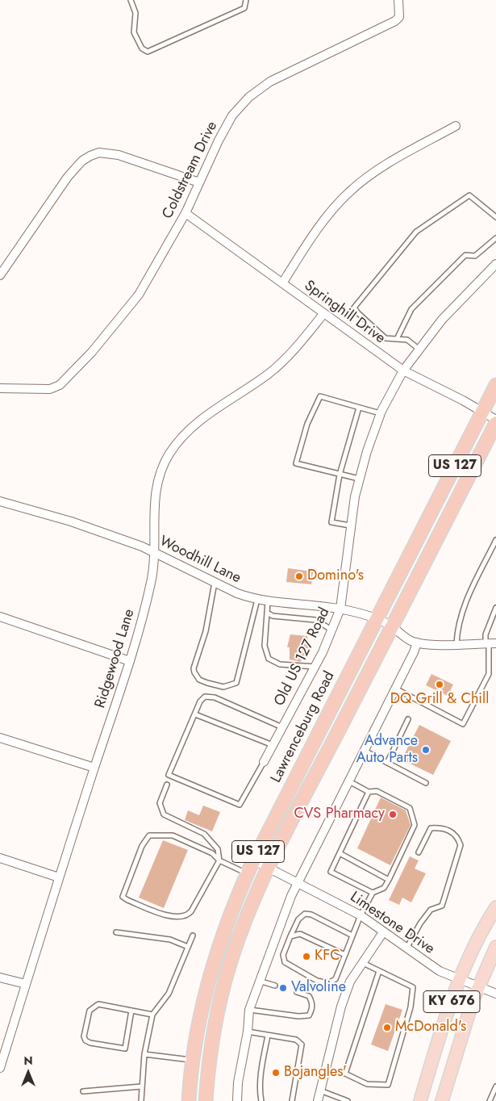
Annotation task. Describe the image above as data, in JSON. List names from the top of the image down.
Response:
{
  "streets": {
    "highway": ["US 127", "Lawrenceburg Road"],
    "main road": ["KY 676"],
    "street": [
      "Coldstream Drive",
      "Springhill Drive",
      "Woodhill Lane",
      "Old US 127 Road",
      "Ridgewood Lane",
      "Limestone Drive"
    ]
  },
  "crossings": [
    ["Coldstream Drive", "Springhill Drive"],
    ["Springhill Drive", "Old US 127 Road"],
    ["Springhill Drive", "Ridgewood Lane"],
    ["Springhill Drive", "Lawrenceburg Road"],
    ["US 127", "Woodhill Lane"],
    ["US 127", "Limestone Drive"],
    ["Woodhill Lane", "Old US 127 Road"],
    ["Woodhill Lane", "Ridgewood Lane"],
    ["Woodhill Lane", "Lawrenceburg Road"],
    ["Lawrenceburg Road", "Limestone Drive"],
    ["Limestone Drive", "KY 676"]
  ],
  "places": [
    "Domino's",
    "DQ Grill & Chill",
    "Advance Auto Parts",
    "CVS Pharmacy",
    "KFC",
    "Valvoline",
    "McDonald's",
    "Bojangles'"
  ],
  "north": "top"
}
